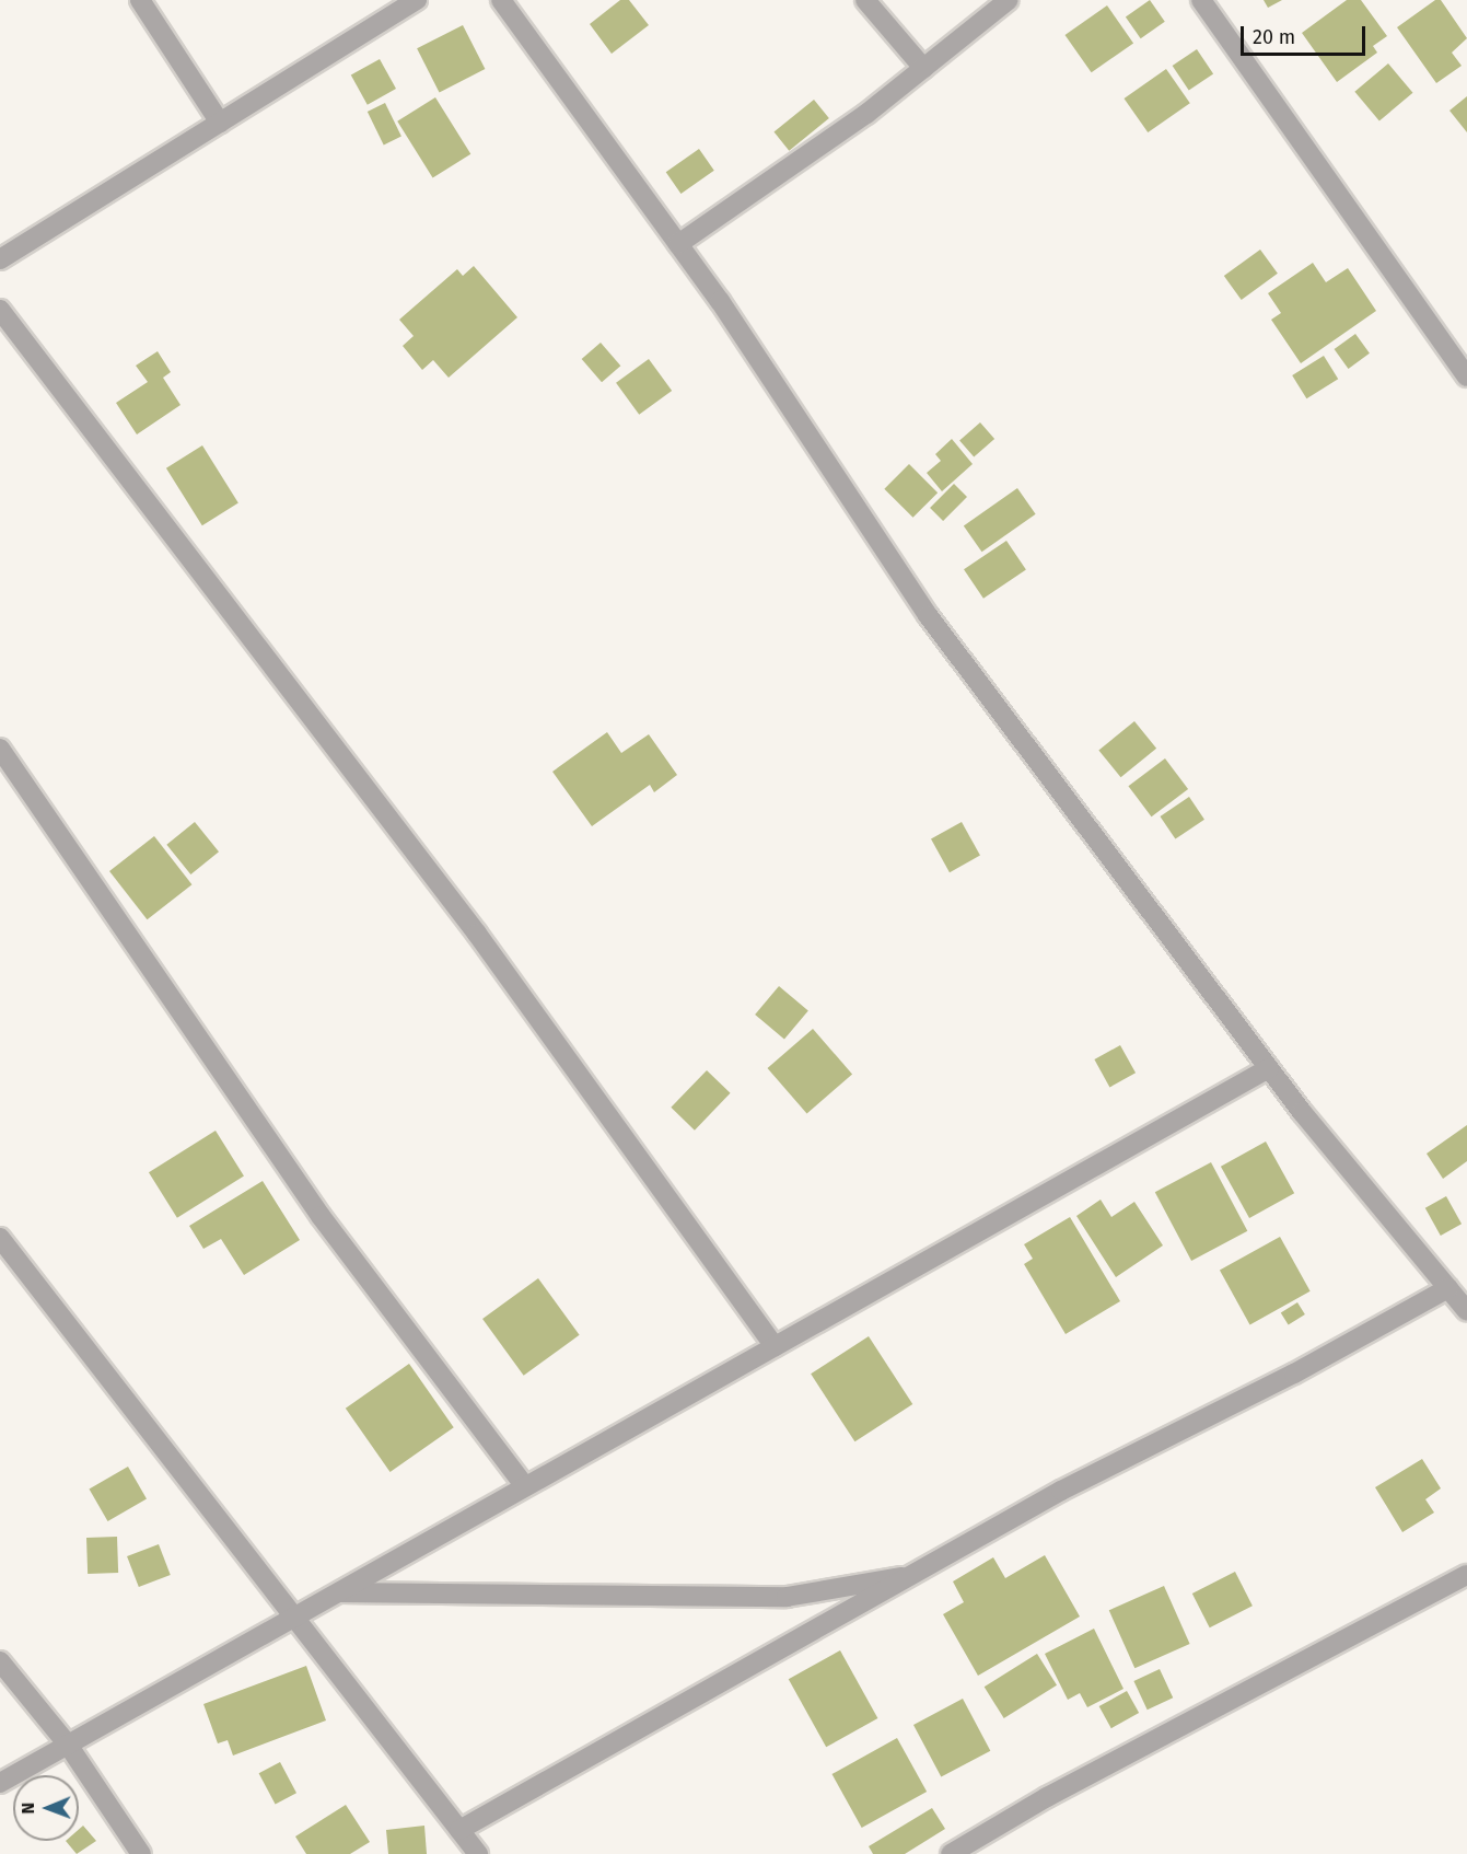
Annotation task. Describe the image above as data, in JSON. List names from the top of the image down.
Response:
{
  "scale_bar": "20 m",
  "north": "left"
}
